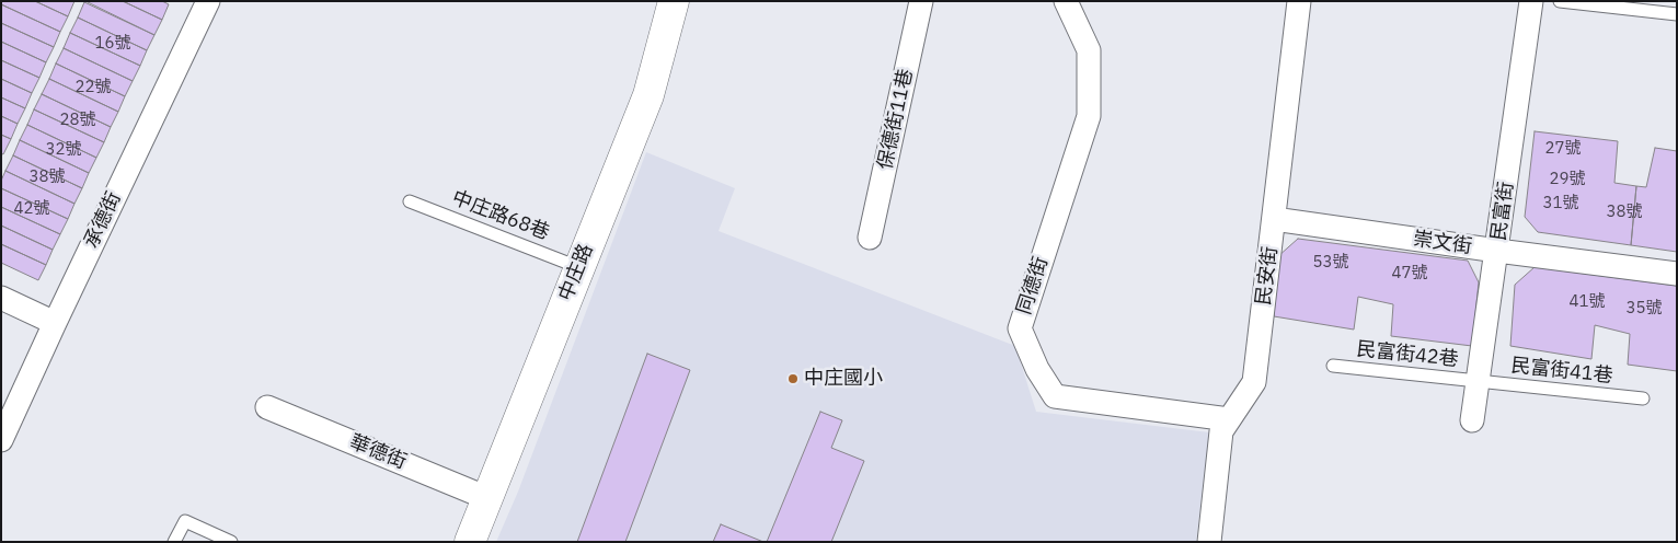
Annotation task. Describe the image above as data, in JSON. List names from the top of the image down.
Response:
{
  "streets": {
    "street": [
      "保德街11巷",
      "民富街",
      "承德街",
      "崇文街",
      "中庄路",
      "民安街",
      "同德街",
      "華德街"
    ],
    "lane": ["中庄路68巷", "民富街42巷", "民富街41巷"]
  },
  "crossings": [
    ["民富街", "崇文街"],
    ["民富街", "民富街42巷"],
    ["民富街", "民富街41巷"],
    ["中庄路68巷", "中庄路"],
    ["崇文街", "民安街"],
    ["中庄路", "華德街"],
    ["民安街", "同德街"],
    ["民富街42巷", "民富街41巷"]
  ],
  "places": ["中庄國小"],
  "house_numbers": [
    "16號",
    "22號",
    "28號",
    "27號",
    "32號",
    "38號",
    "29號",
    "31號",
    "42號",
    "38號",
    "53號",
    "47號",
    "41號",
    "35號"
  ]
}
